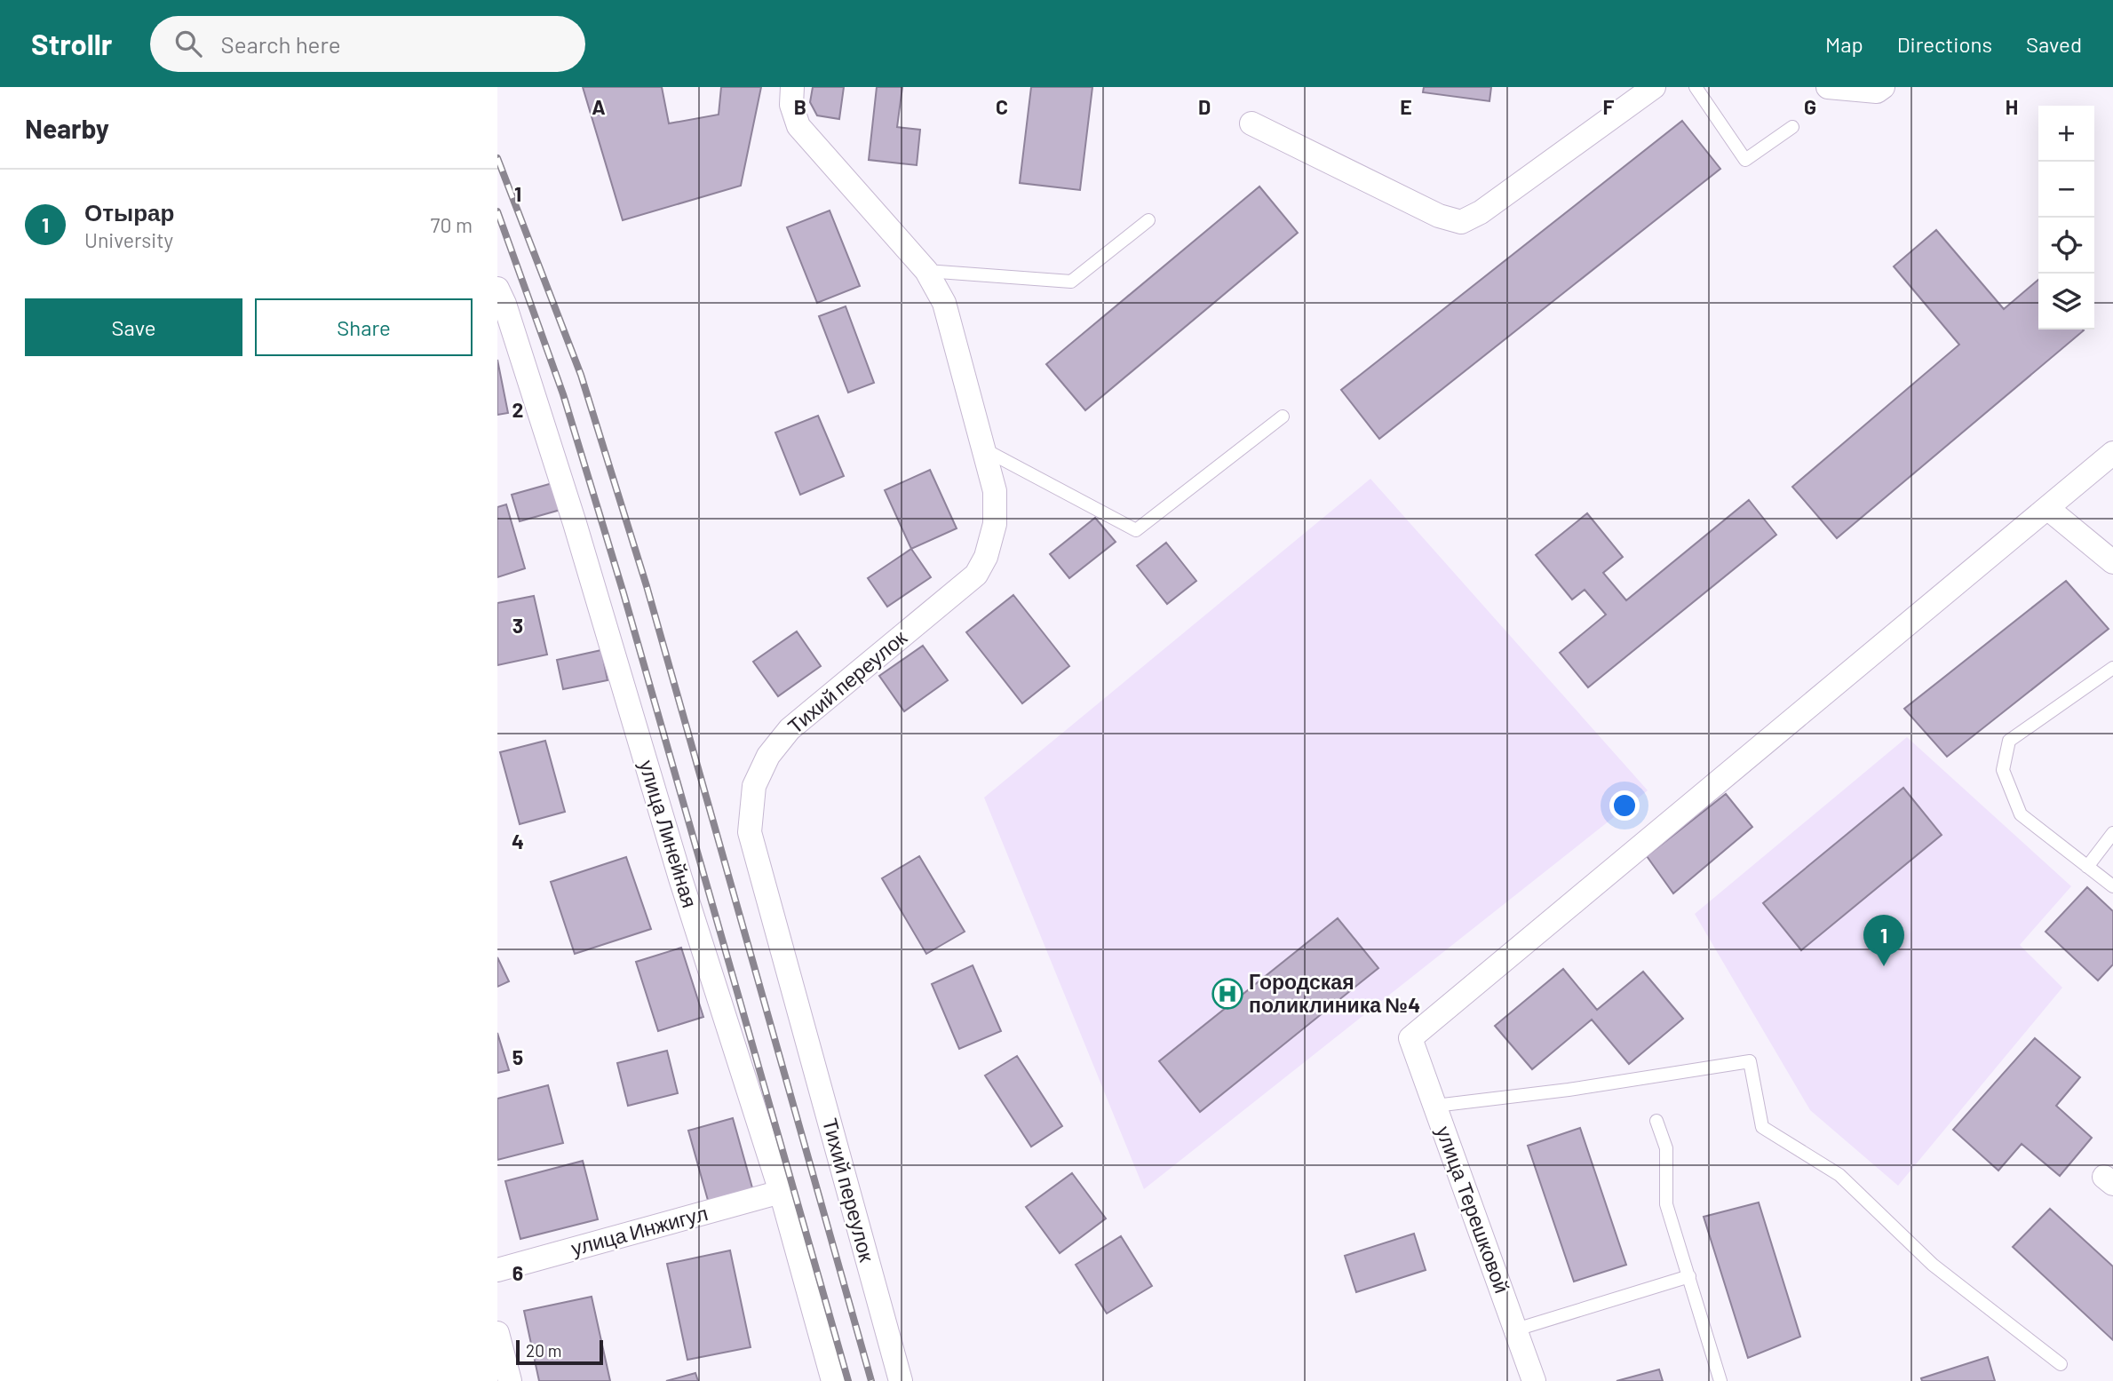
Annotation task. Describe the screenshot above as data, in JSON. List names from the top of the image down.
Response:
{
  "streets": {
    "street": [
      "Тихий переулок",
      "улица Линейная",
      "улица Терешковой",
      "улица Инжигул"
    ]
  },
  "crossings": [
    ["улица Линейная", "улица Инжигул"]
  ],
  "places": {
    "hospital": ["Городская поликлиника №4"]
  },
  "scale_bar": "20 m",
  "page": {
    "header": "Strollr",
    "search": "Search here",
    "nav": ["Map", "Directions", "Saved"],
    "heading": "Nearby",
    "map_buttons": ["+", "−"],
    "list": [
      {
        "mark": "1",
        "name": "Отырар",
        "note": "University",
        "value": "70 m"
      }
    ],
    "buttons": ["Save", "Share"],
    "pins": "1",
    "scale": "20 m"
  },
  "grid": {
    "columns": [
      "A",
      "B",
      "C",
      "D",
      "E",
      "F",
      "G",
      "H"
    ],
    "rows": [
      "1",
      "2",
      "3",
      "4",
      "5",
      "6"
    ]
  }
}
